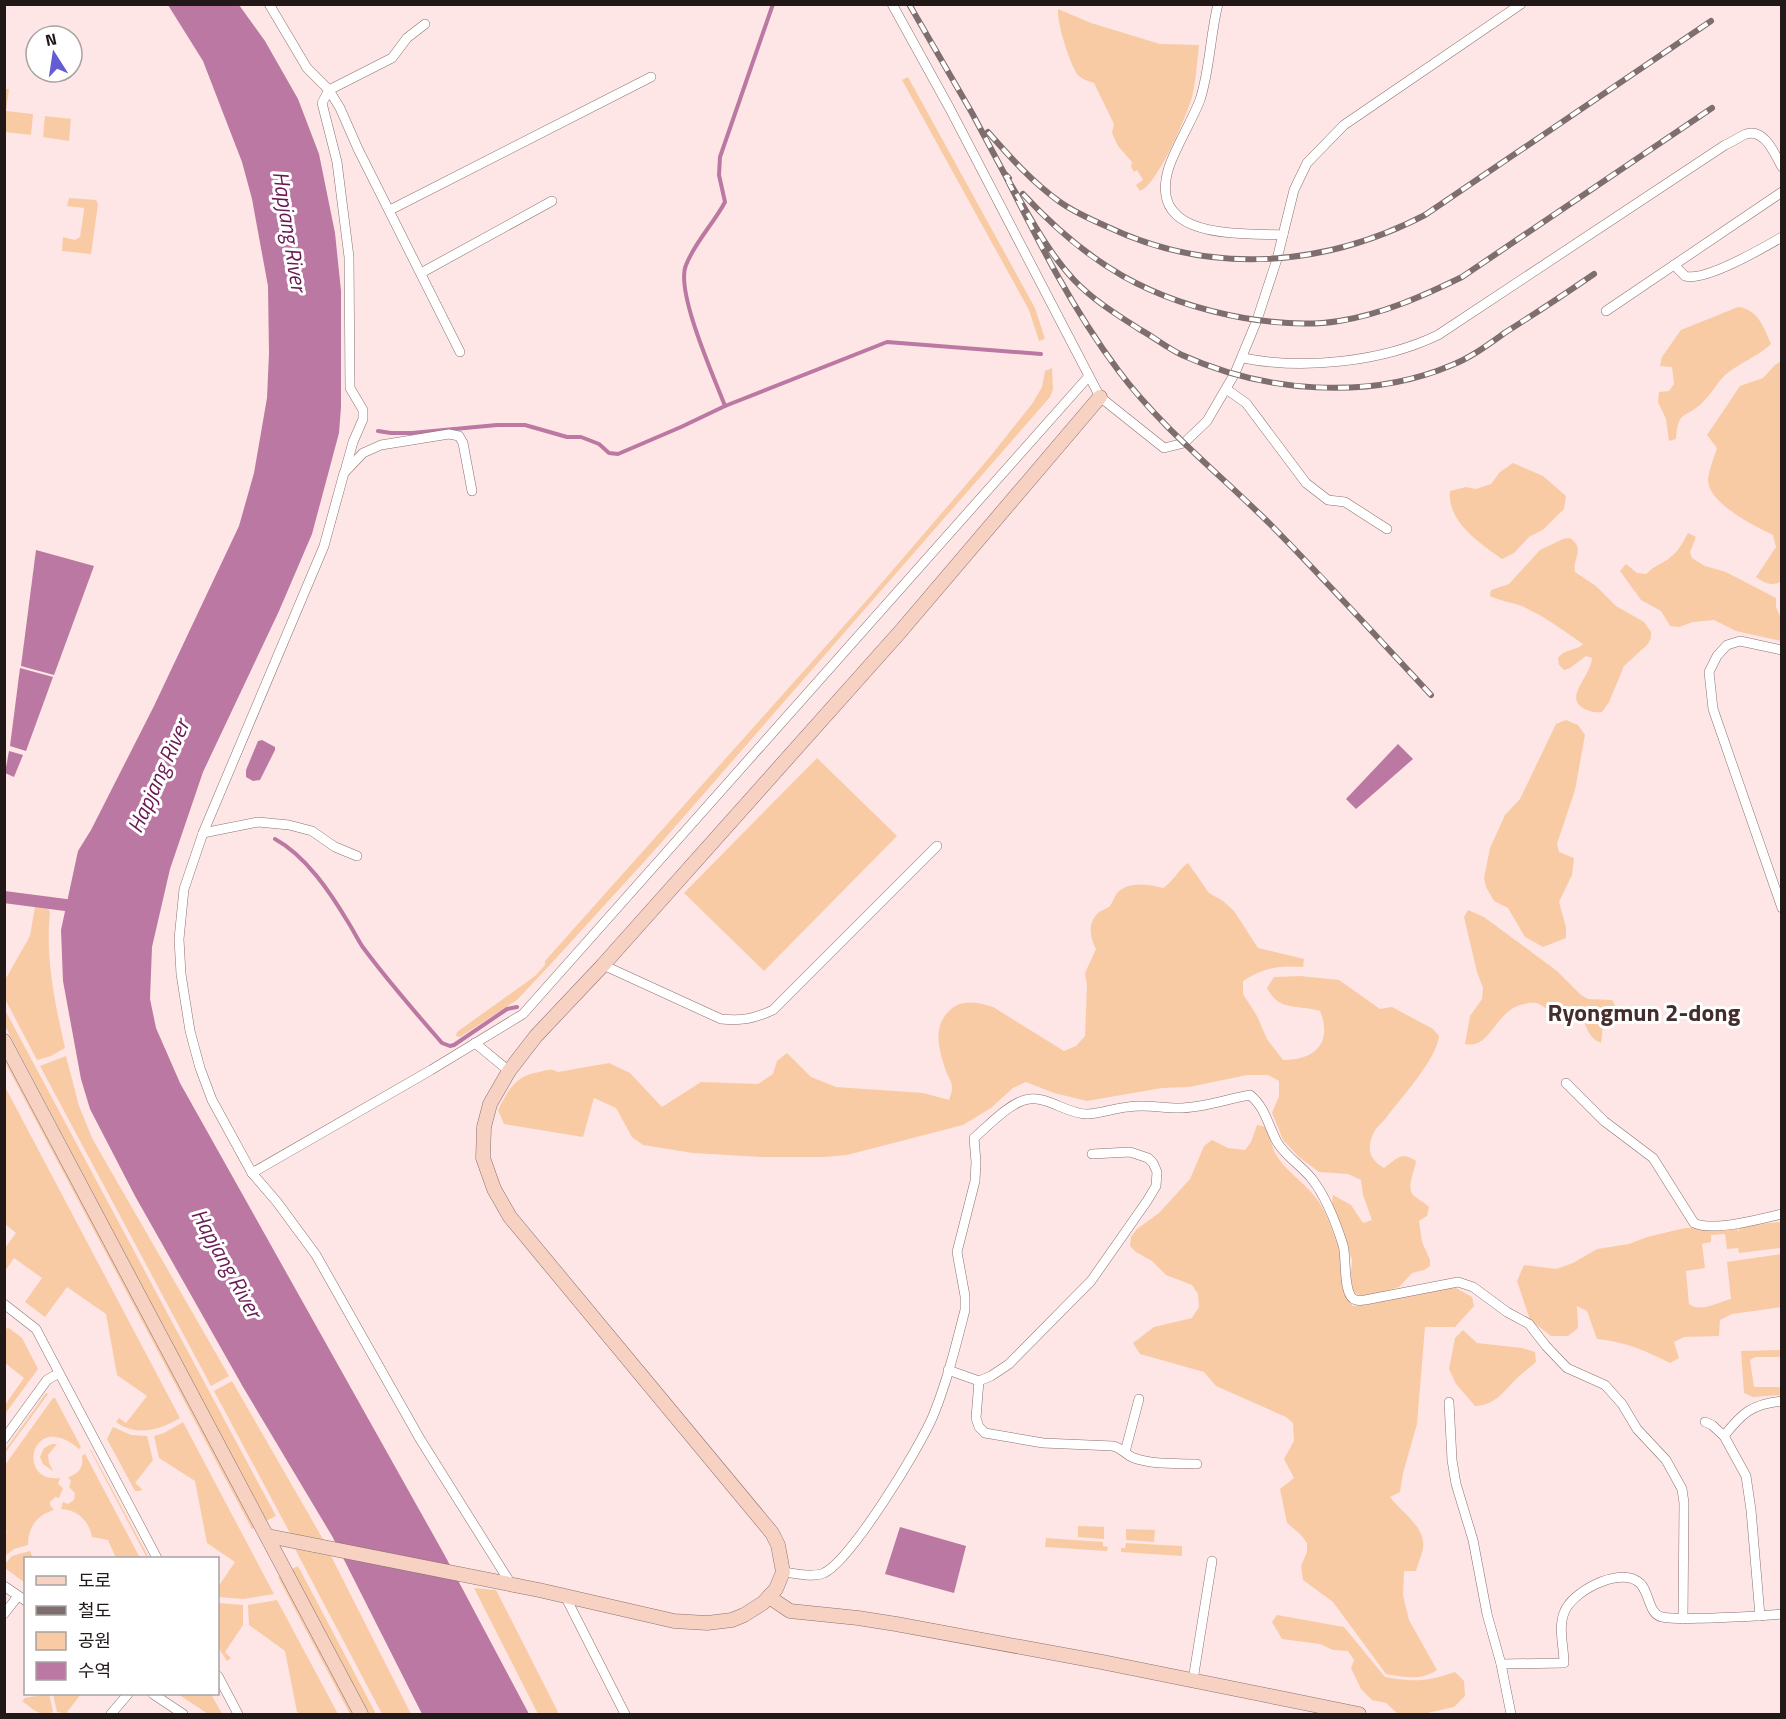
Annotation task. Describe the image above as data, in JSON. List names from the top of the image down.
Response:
{
  "districts": ["Ryongmun 2-dong"],
  "water": ["Hapjang River"],
  "legend": [
    "도로",
    "철도",
    "공원",
    "수역"
  ],
  "north": "top"
}
